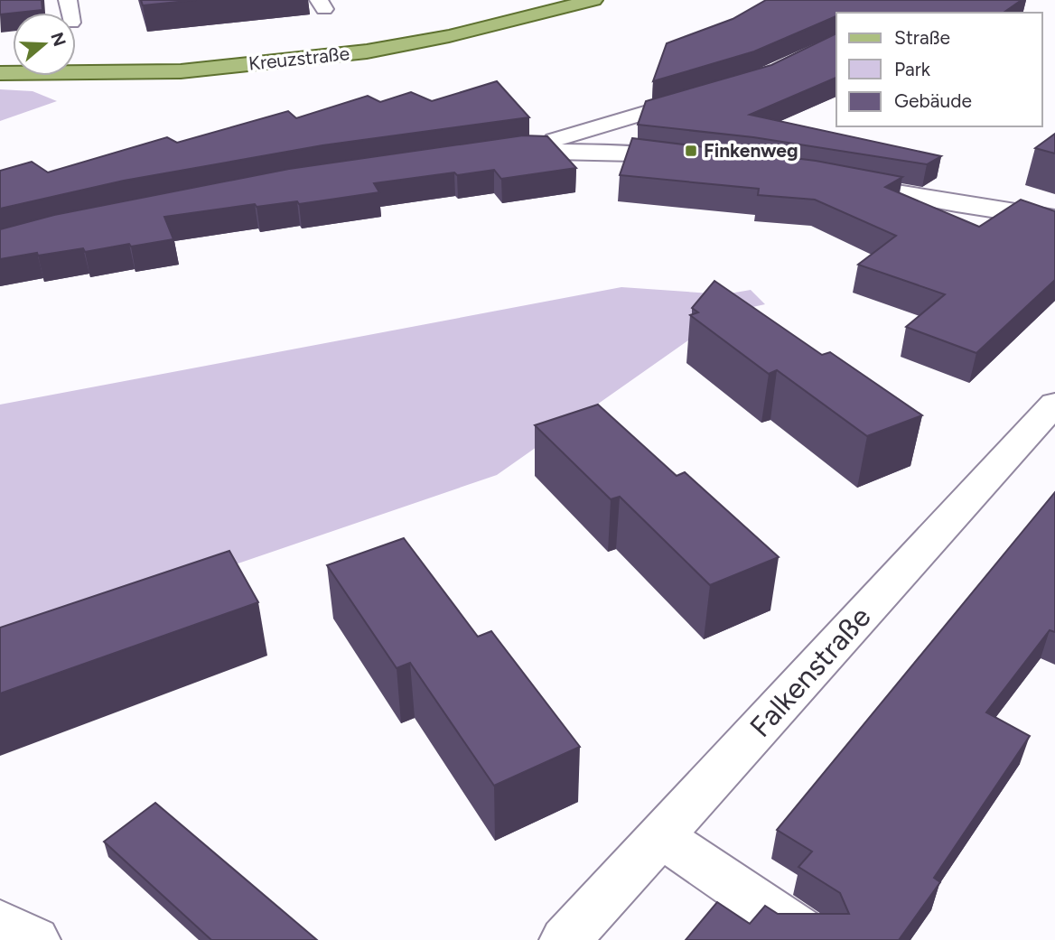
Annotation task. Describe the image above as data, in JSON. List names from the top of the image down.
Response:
{
  "streets": {
    "main road": ["Kreuzstraße"],
    "street": ["Falkenstraße"]
  },
  "places": {
    "transit": ["Finkenweg"]
  },
  "legend": ["Straße", "Park", "Gebäude"],
  "north": "right"
}
